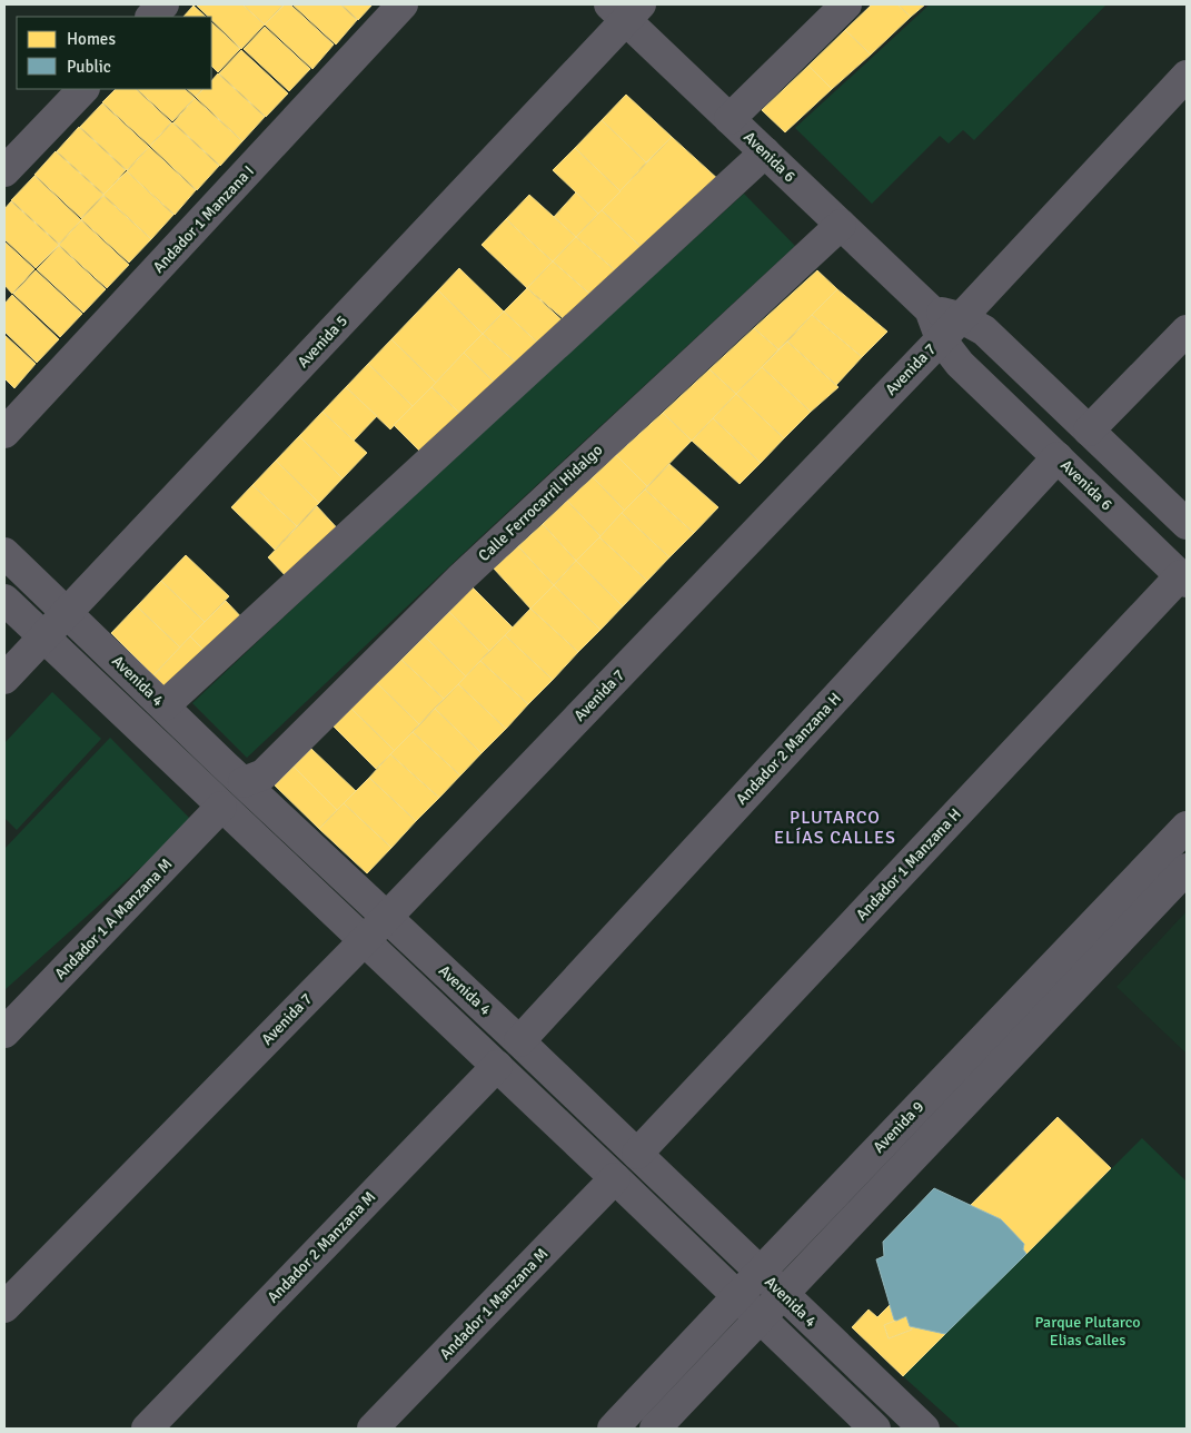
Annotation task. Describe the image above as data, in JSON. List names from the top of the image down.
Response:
{
  "streets": {
    "street": [
      "Avenida 6",
      "Andador 1 Manzana I",
      "Avenida 5",
      "Avenida 7",
      "Calle Ferrocarril Hidalgo",
      "Avenida 4",
      "Andador 2 Manzana H",
      "Andador 1 Manzana H",
      "Andador 1 A Manzana M",
      "Avenida 9",
      "Andador 2 Manzana M",
      "Andador 1 Manzana M"
    ]
  },
  "crossings": [
    ["Avenida 6", "Avenida 5"],
    ["Avenida 6", "Avenida 7"],
    ["Avenida 6", "Calle Ferrocarril Hidalgo"],
    ["Avenida 6", "Andador 2 Manzana H"],
    ["Avenida 6", "Andador 1 Manzana H"],
    ["Avenida 5", "Avenida 4"],
    ["Avenida 7", "Avenida 4"],
    ["Calle Ferrocarril Hidalgo", "Avenida 4"],
    ["Avenida 4", "Andador 2 Manzana H"],
    ["Avenida 4", "Andador 1 Manzana H"],
    ["Avenida 4", "Avenida 9"]
  ],
  "districts": ["PLUTARCO ELÍAS CALLES"],
  "parks": ["Parque Plutarco Elias Calles"],
  "legend": ["Homes", "Public"]
}
